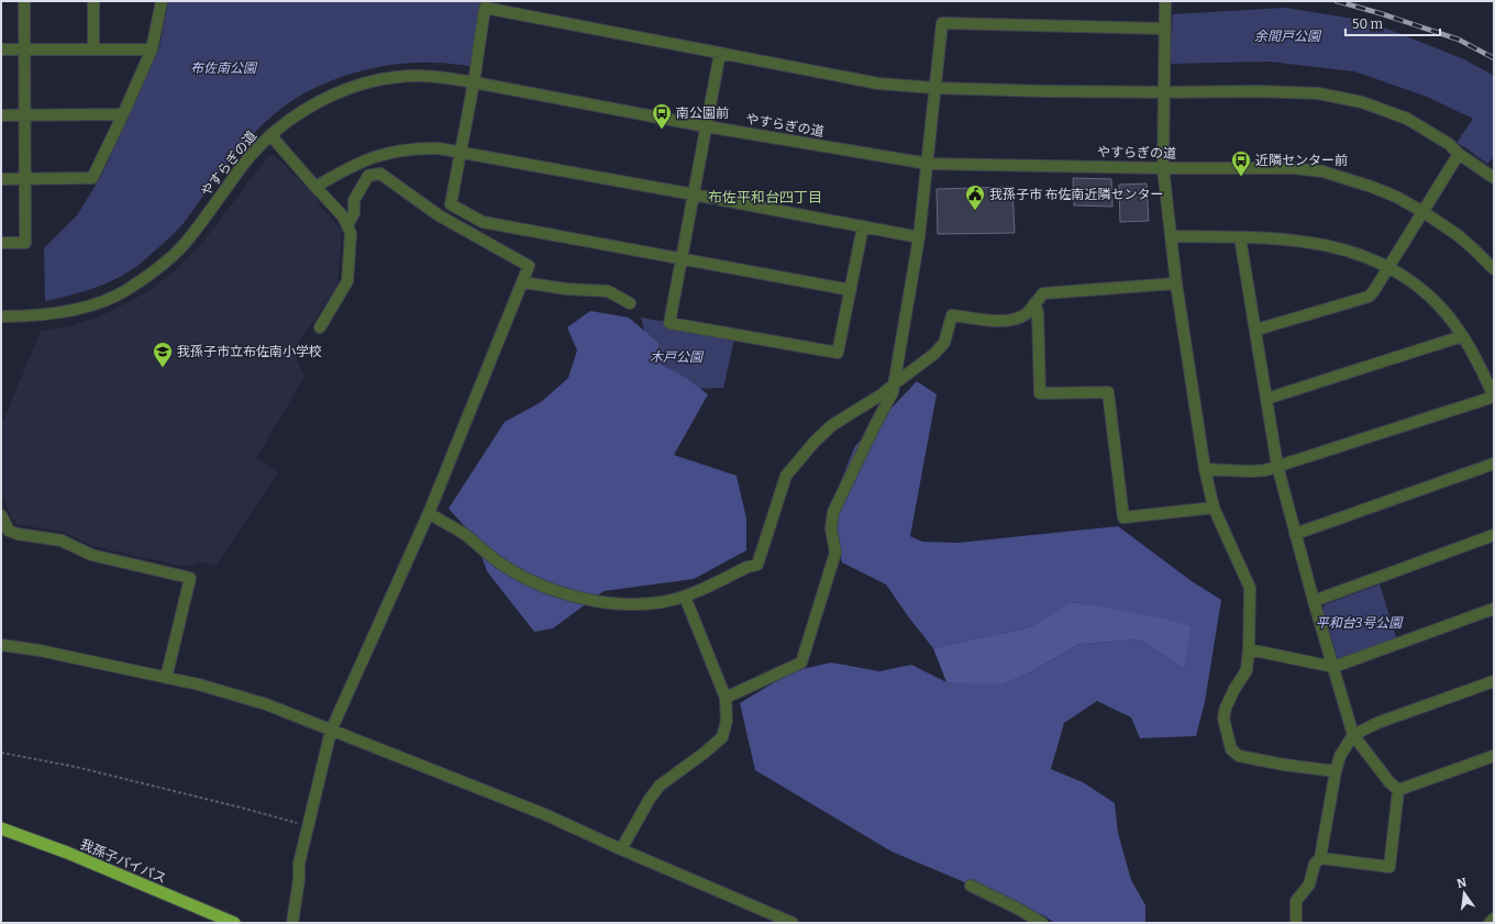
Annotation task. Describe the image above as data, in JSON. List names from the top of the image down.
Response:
{
  "streets": {
    "highway": ["我孫子バイパス"],
    "street": ["やすらぎの道"]
  },
  "districts": ["布佐平和台四丁目"],
  "parks": [
    "余間戸公園",
    "布佐南公園",
    "木戸公園",
    "平和台3号公園"
  ],
  "places": {
    "bus stop": ["南公園前", "近隣センター前"],
    "public building": ["我孫子市 布佐南近隣センター"],
    "school or university": ["我孫子市立布佐南小学校"]
  },
  "scale_bar": "50 m",
  "north": "top"
}
